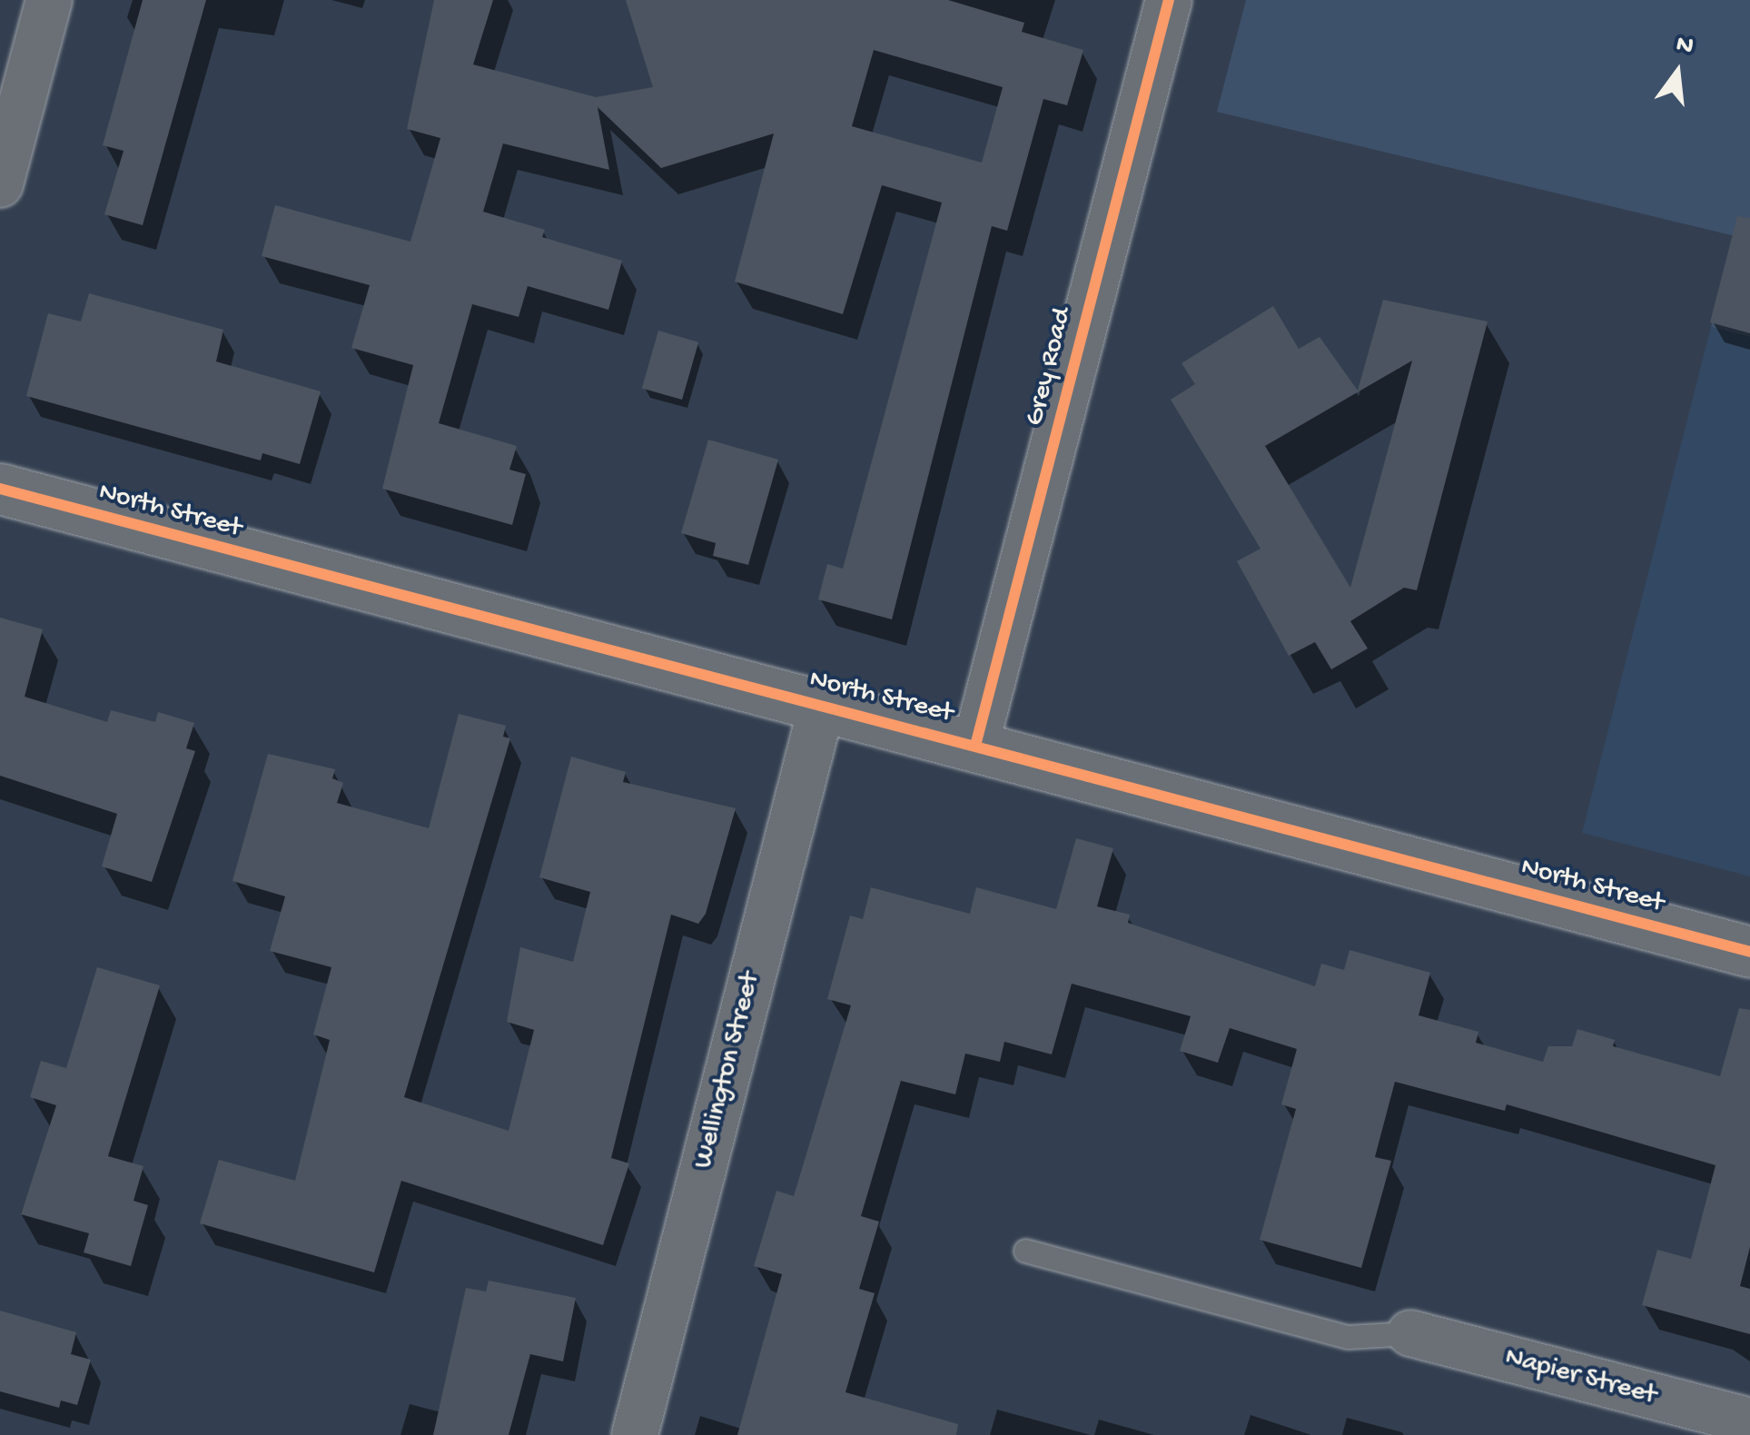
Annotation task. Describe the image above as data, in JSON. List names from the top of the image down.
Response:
{
  "streets": {
    "street": [
      "Grey Road",
      "North Street",
      "Wellington Street",
      "Napier Street"
    ]
  },
  "crossings": [
    ["Grey Road", "North Street"],
    ["North Street", "Wellington Street"]
  ],
  "north": "top"
}
